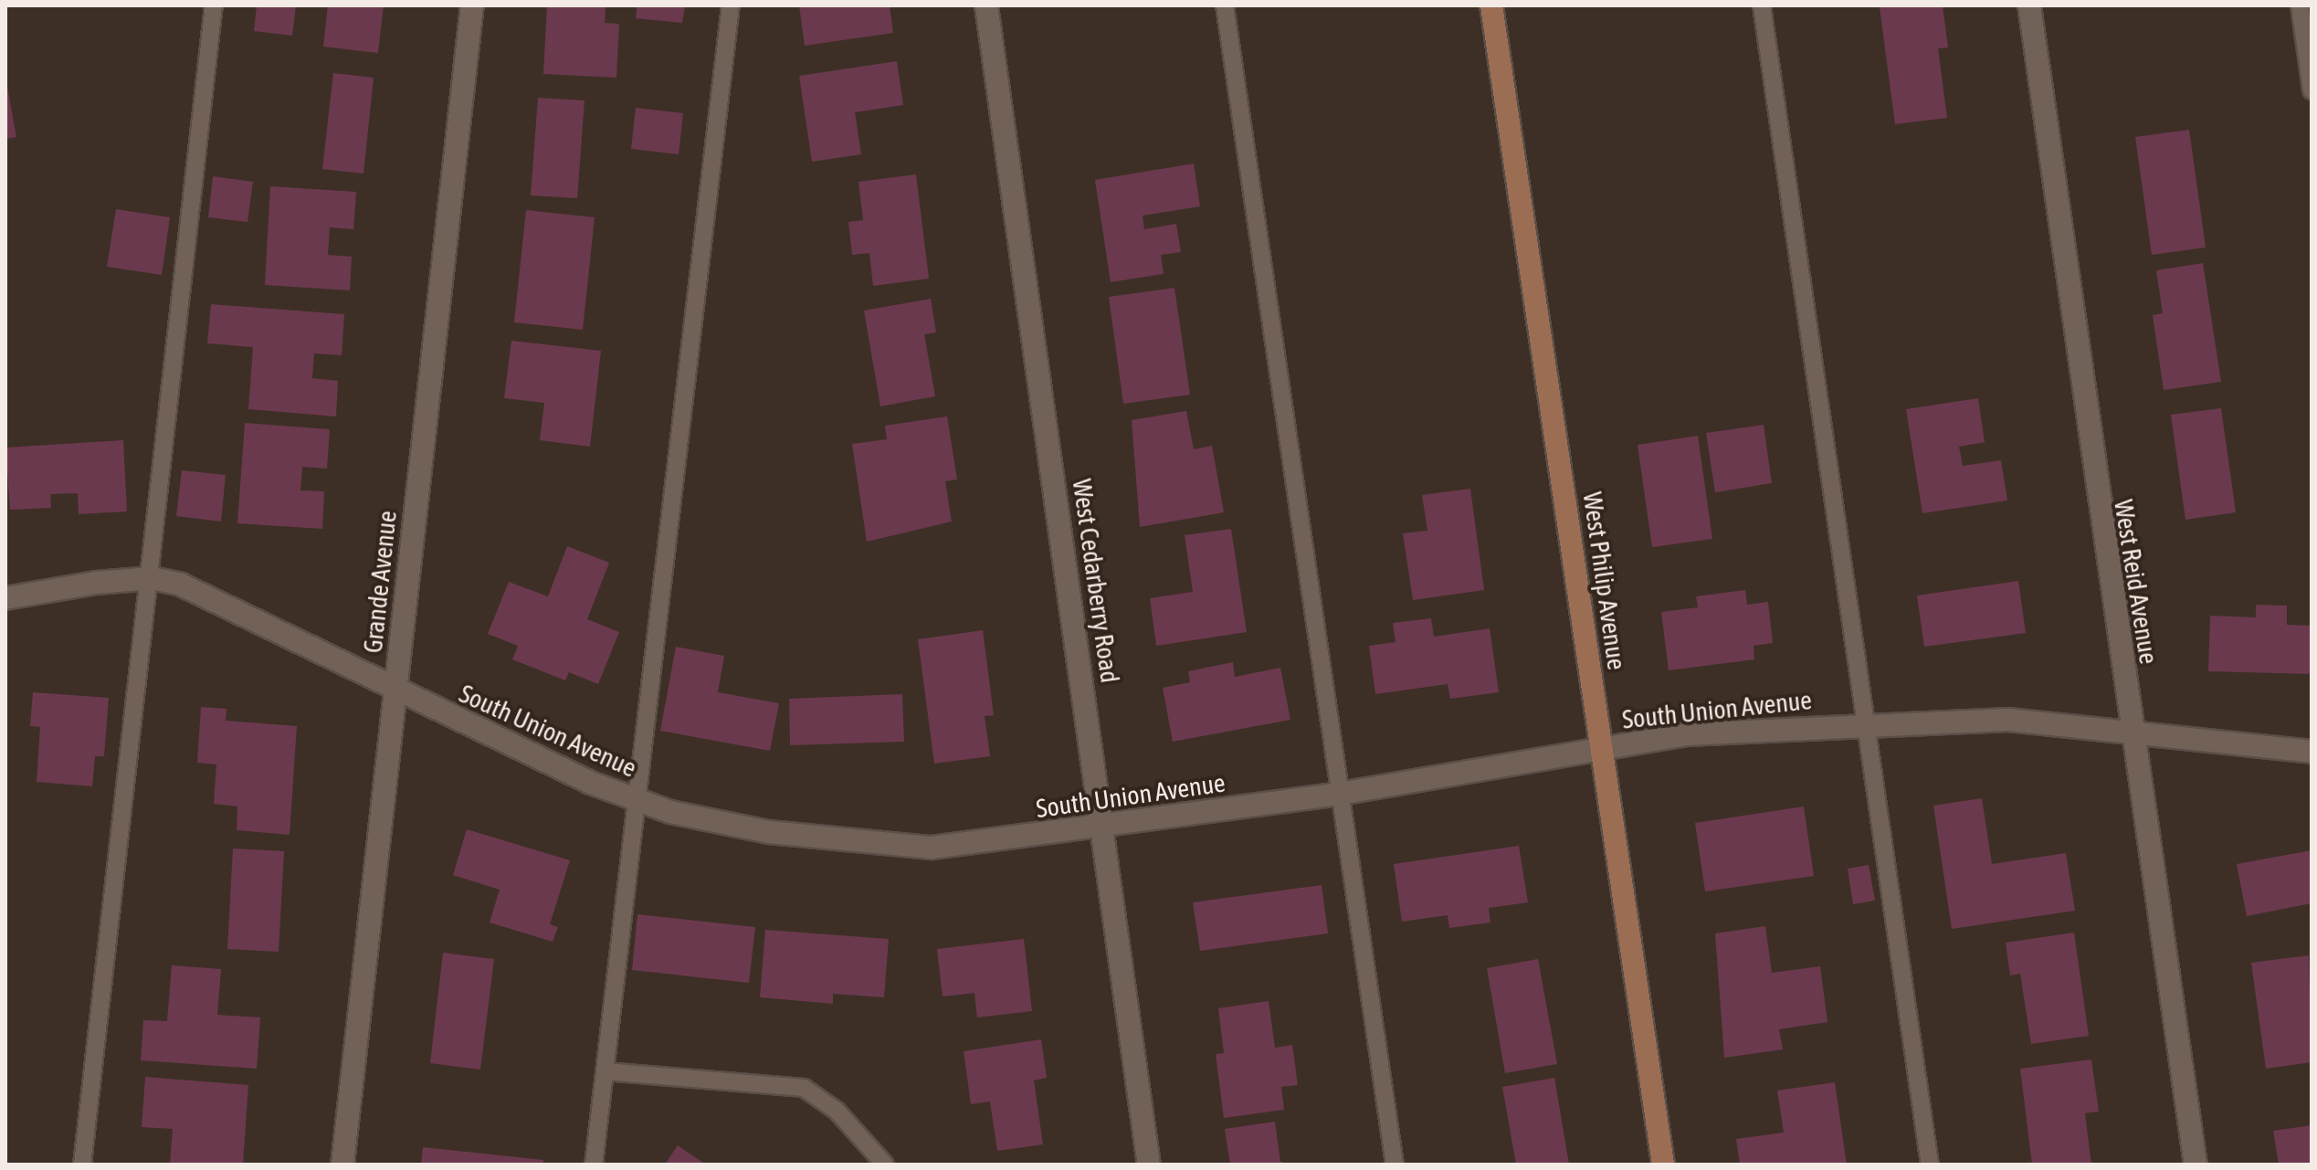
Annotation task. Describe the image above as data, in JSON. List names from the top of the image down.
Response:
{
  "streets": {
    "main road": ["West Philip Avenue"],
    "street": [
      "West Cedarberry Road",
      "Grande Avenue",
      "West Reid Avenue",
      "South Union Avenue"
    ]
  },
  "crossings": [
    ["West Cedarberry Road", "South Union Avenue"],
    ["West Philip Avenue", "South Union Avenue"],
    ["Grande Avenue", "South Union Avenue"],
    ["West Reid Avenue", "South Union Avenue"]
  ]
}
